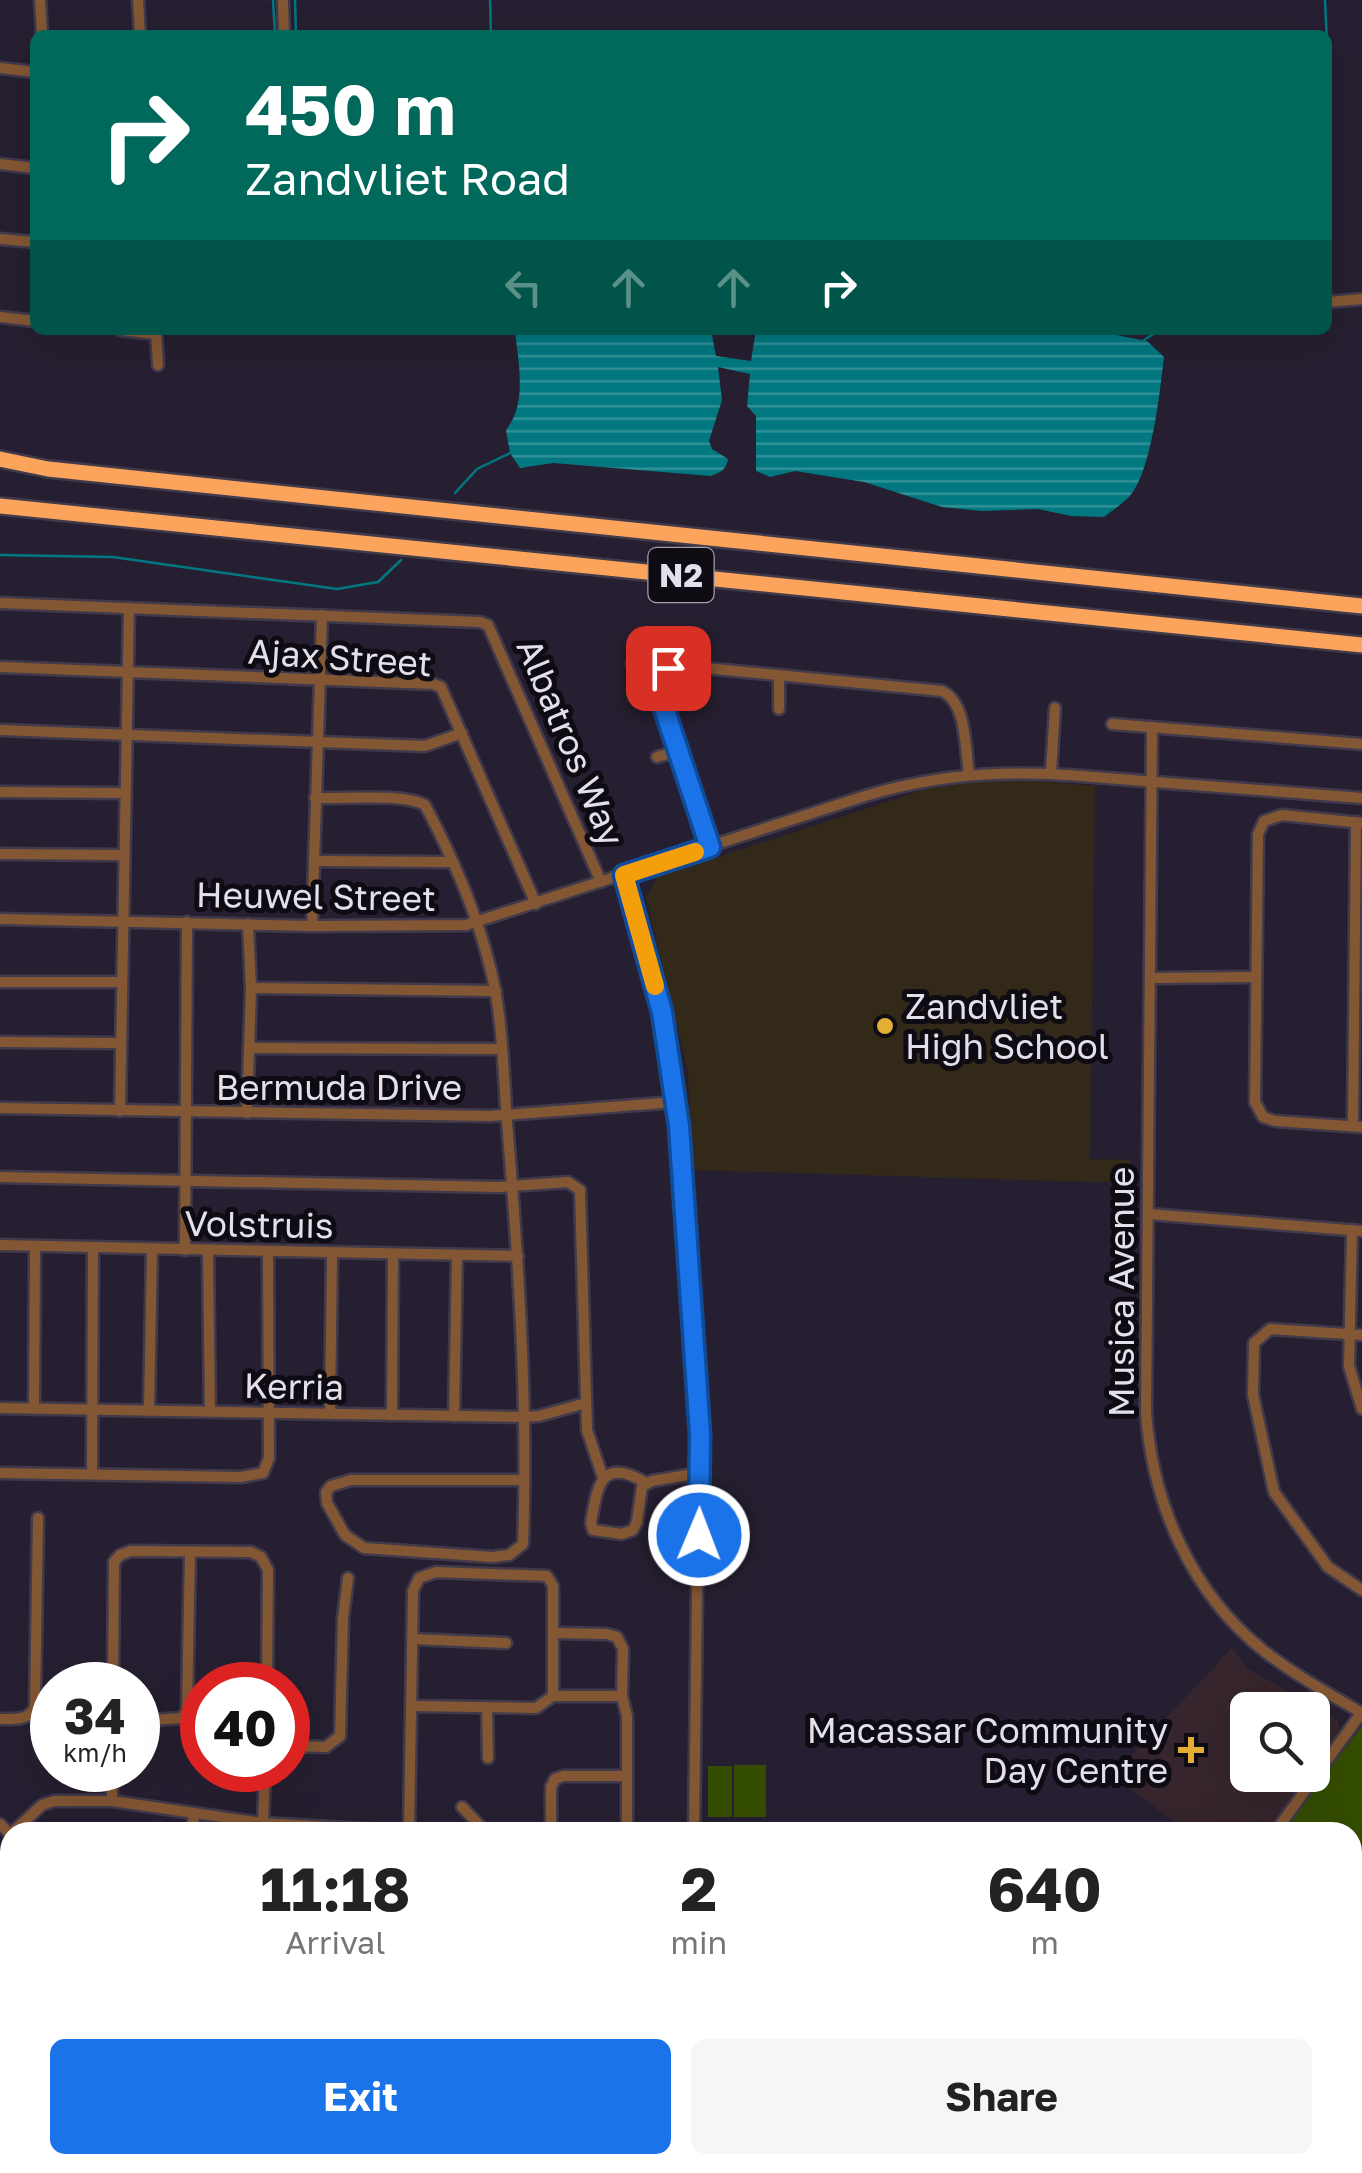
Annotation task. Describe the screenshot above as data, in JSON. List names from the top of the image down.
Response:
{
  "streets": {
    "highway": ["N2"],
    "street": [
      "Ajax Street",
      "Albatros Way",
      "Heuwel Street",
      "Bermuda Drive",
      "Volstruis",
      "Musica Avenue",
      "Kerria"
    ]
  },
  "crossings": [
    ["Ajax Street", "Heuwel Street"],
    ["Albatros Way", "Heuwel Street"],
    ["Albatros Way", "Bermuda Drive"],
    ["Heuwel Street", "Musica Avenue"]
  ],
  "places": {
    "other": ["Zandvliet High School"],
    "health": ["Macassar Community Day Centre"]
  },
  "page": {
    "turn": ["450 m", "Zandvliet Road"],
    "speed": "34 km/h",
    "limit": "40",
    "eta": [
      "11:18",
      "Arrival",
      "2",
      "min",
      "640",
      "m"
    ],
    "buttons": ["Exit", "Share"]
  }
}
